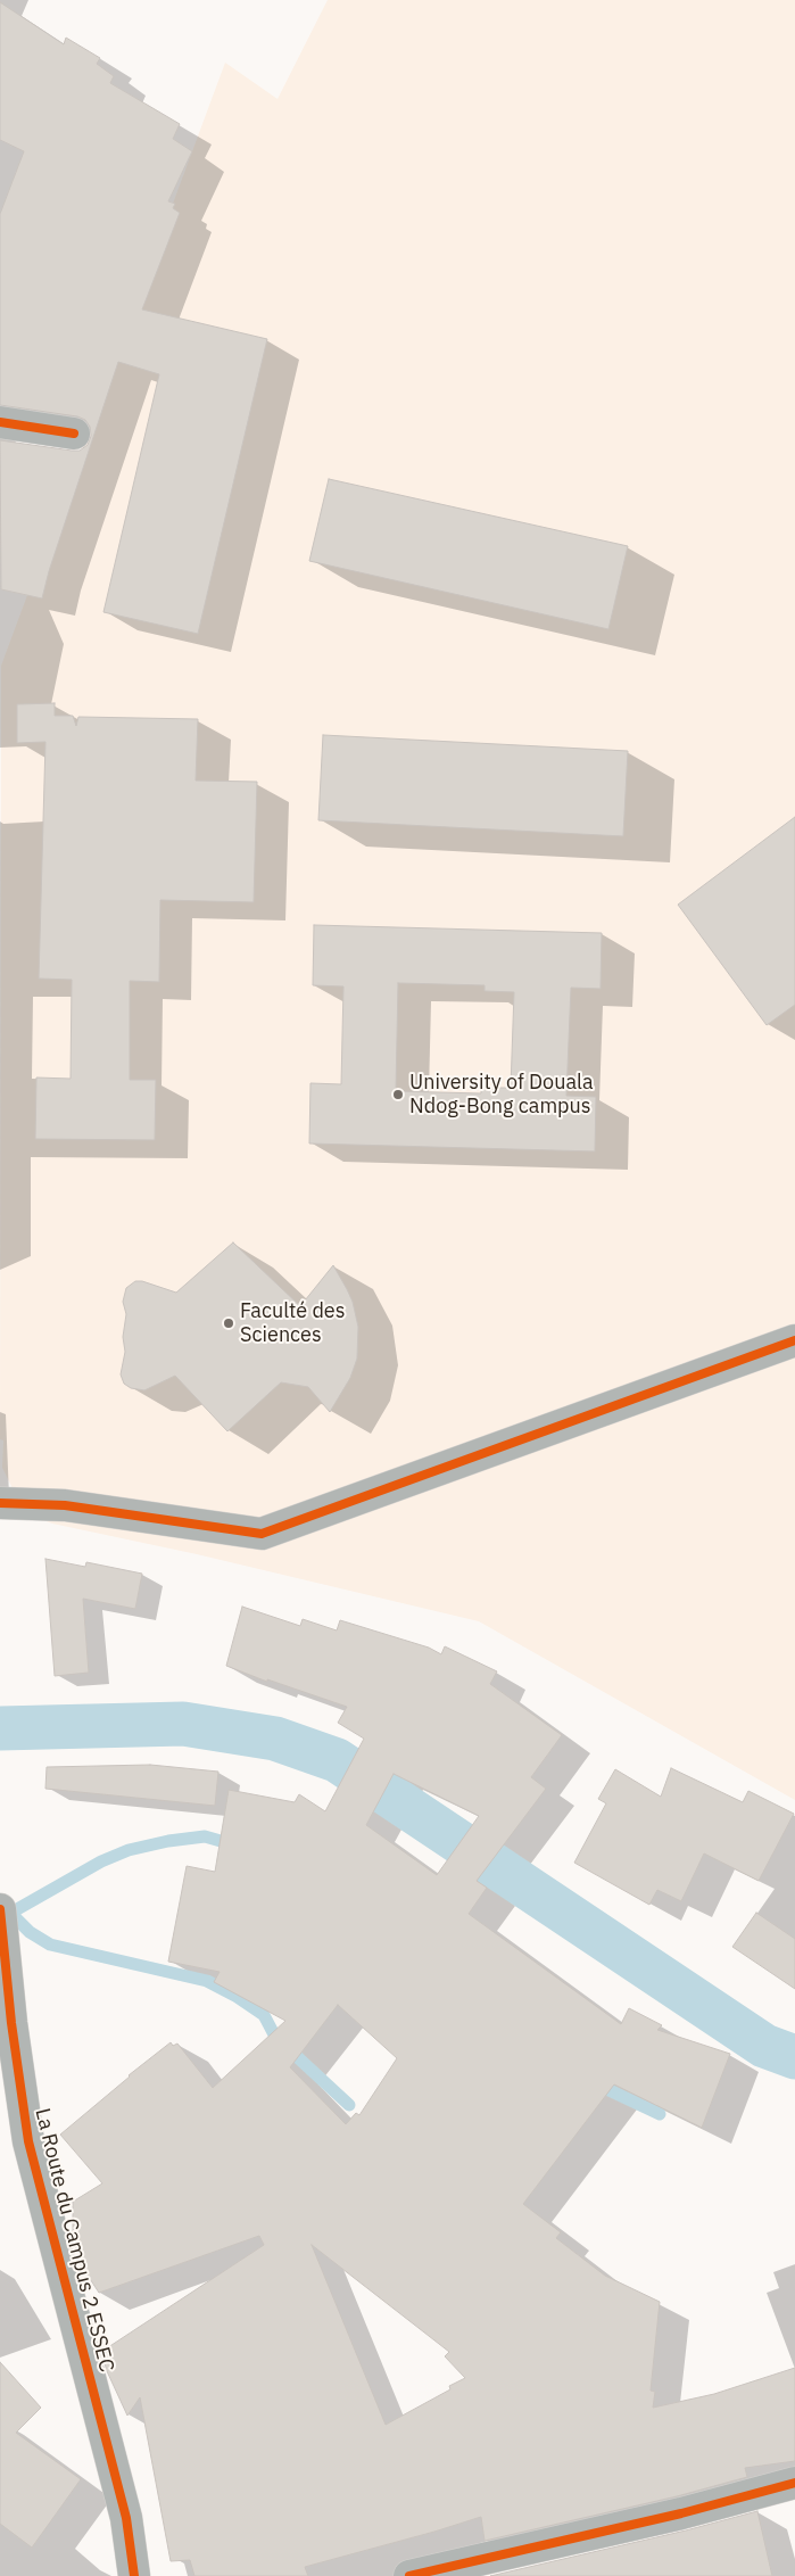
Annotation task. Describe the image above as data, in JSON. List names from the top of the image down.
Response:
{
  "streets": {
    "street": ["La Route du Campus 2 ESSEC"]
  },
  "places": ["University of Douala Ndog-Bong campus", "Faculté des Sciences"]
}
